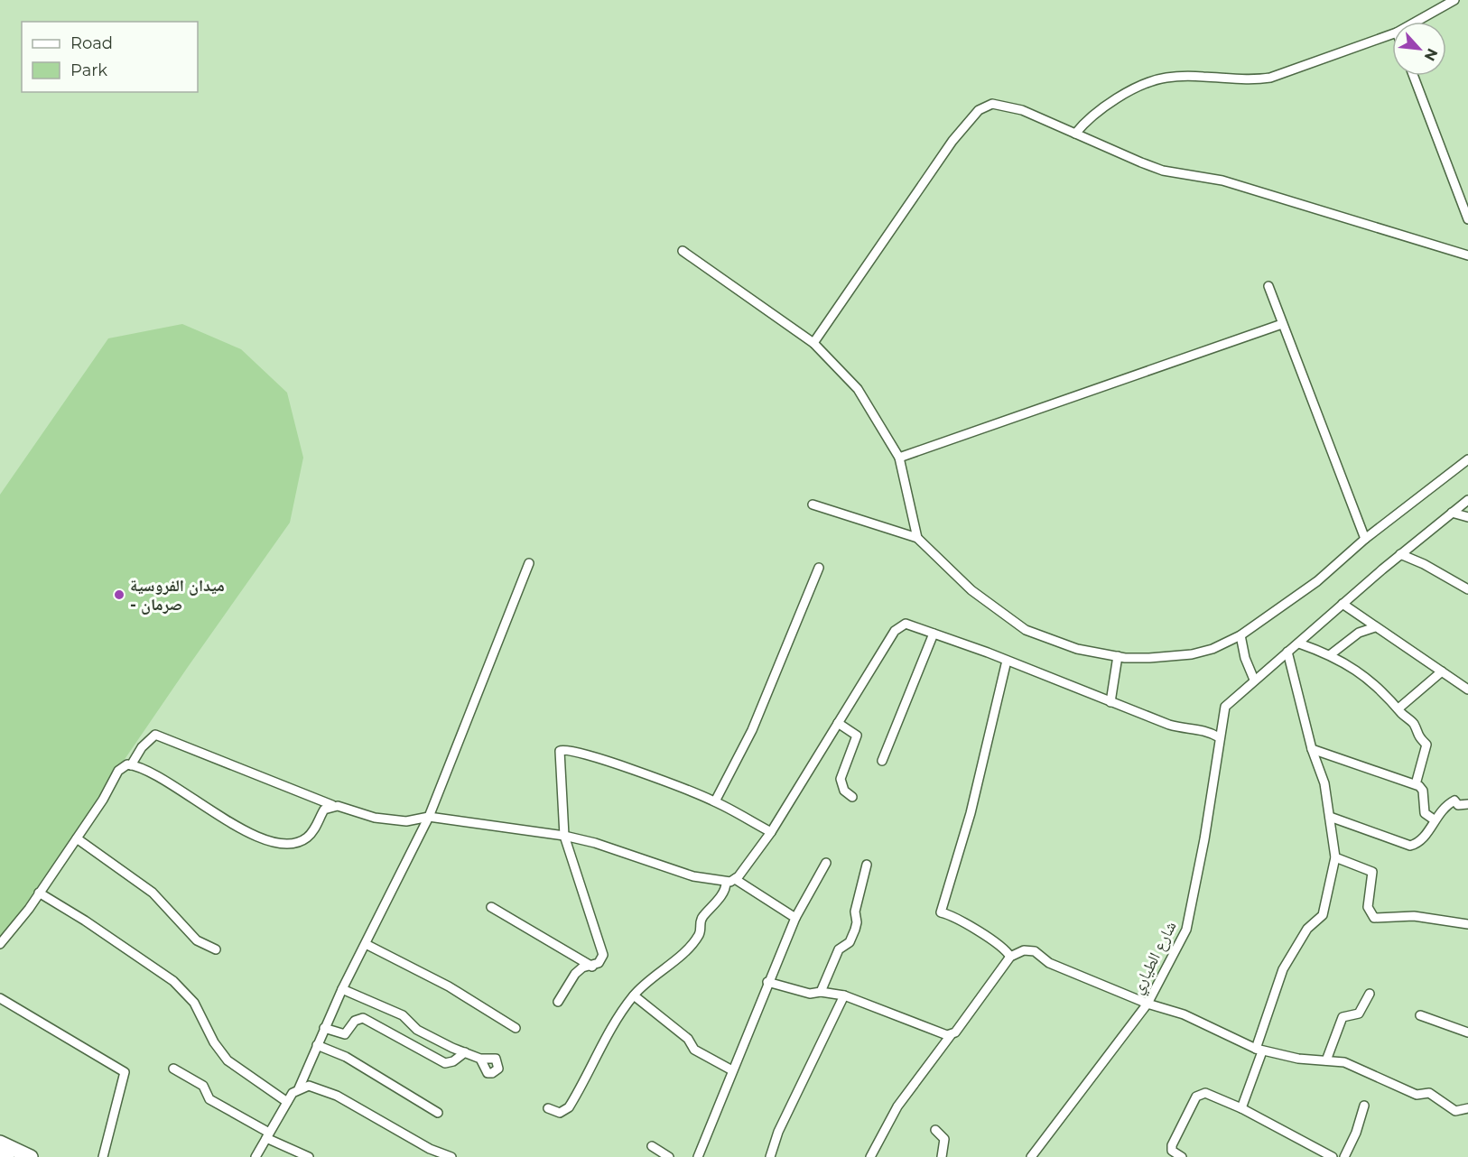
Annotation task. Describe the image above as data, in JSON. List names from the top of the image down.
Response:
{
  "streets": {
    "street": ["شارع الطياري"]
  },
  "places": ["ميدان الفروسية - صرمان"],
  "legend": ["Road", "Park"],
  "north": "bottom right"
}
